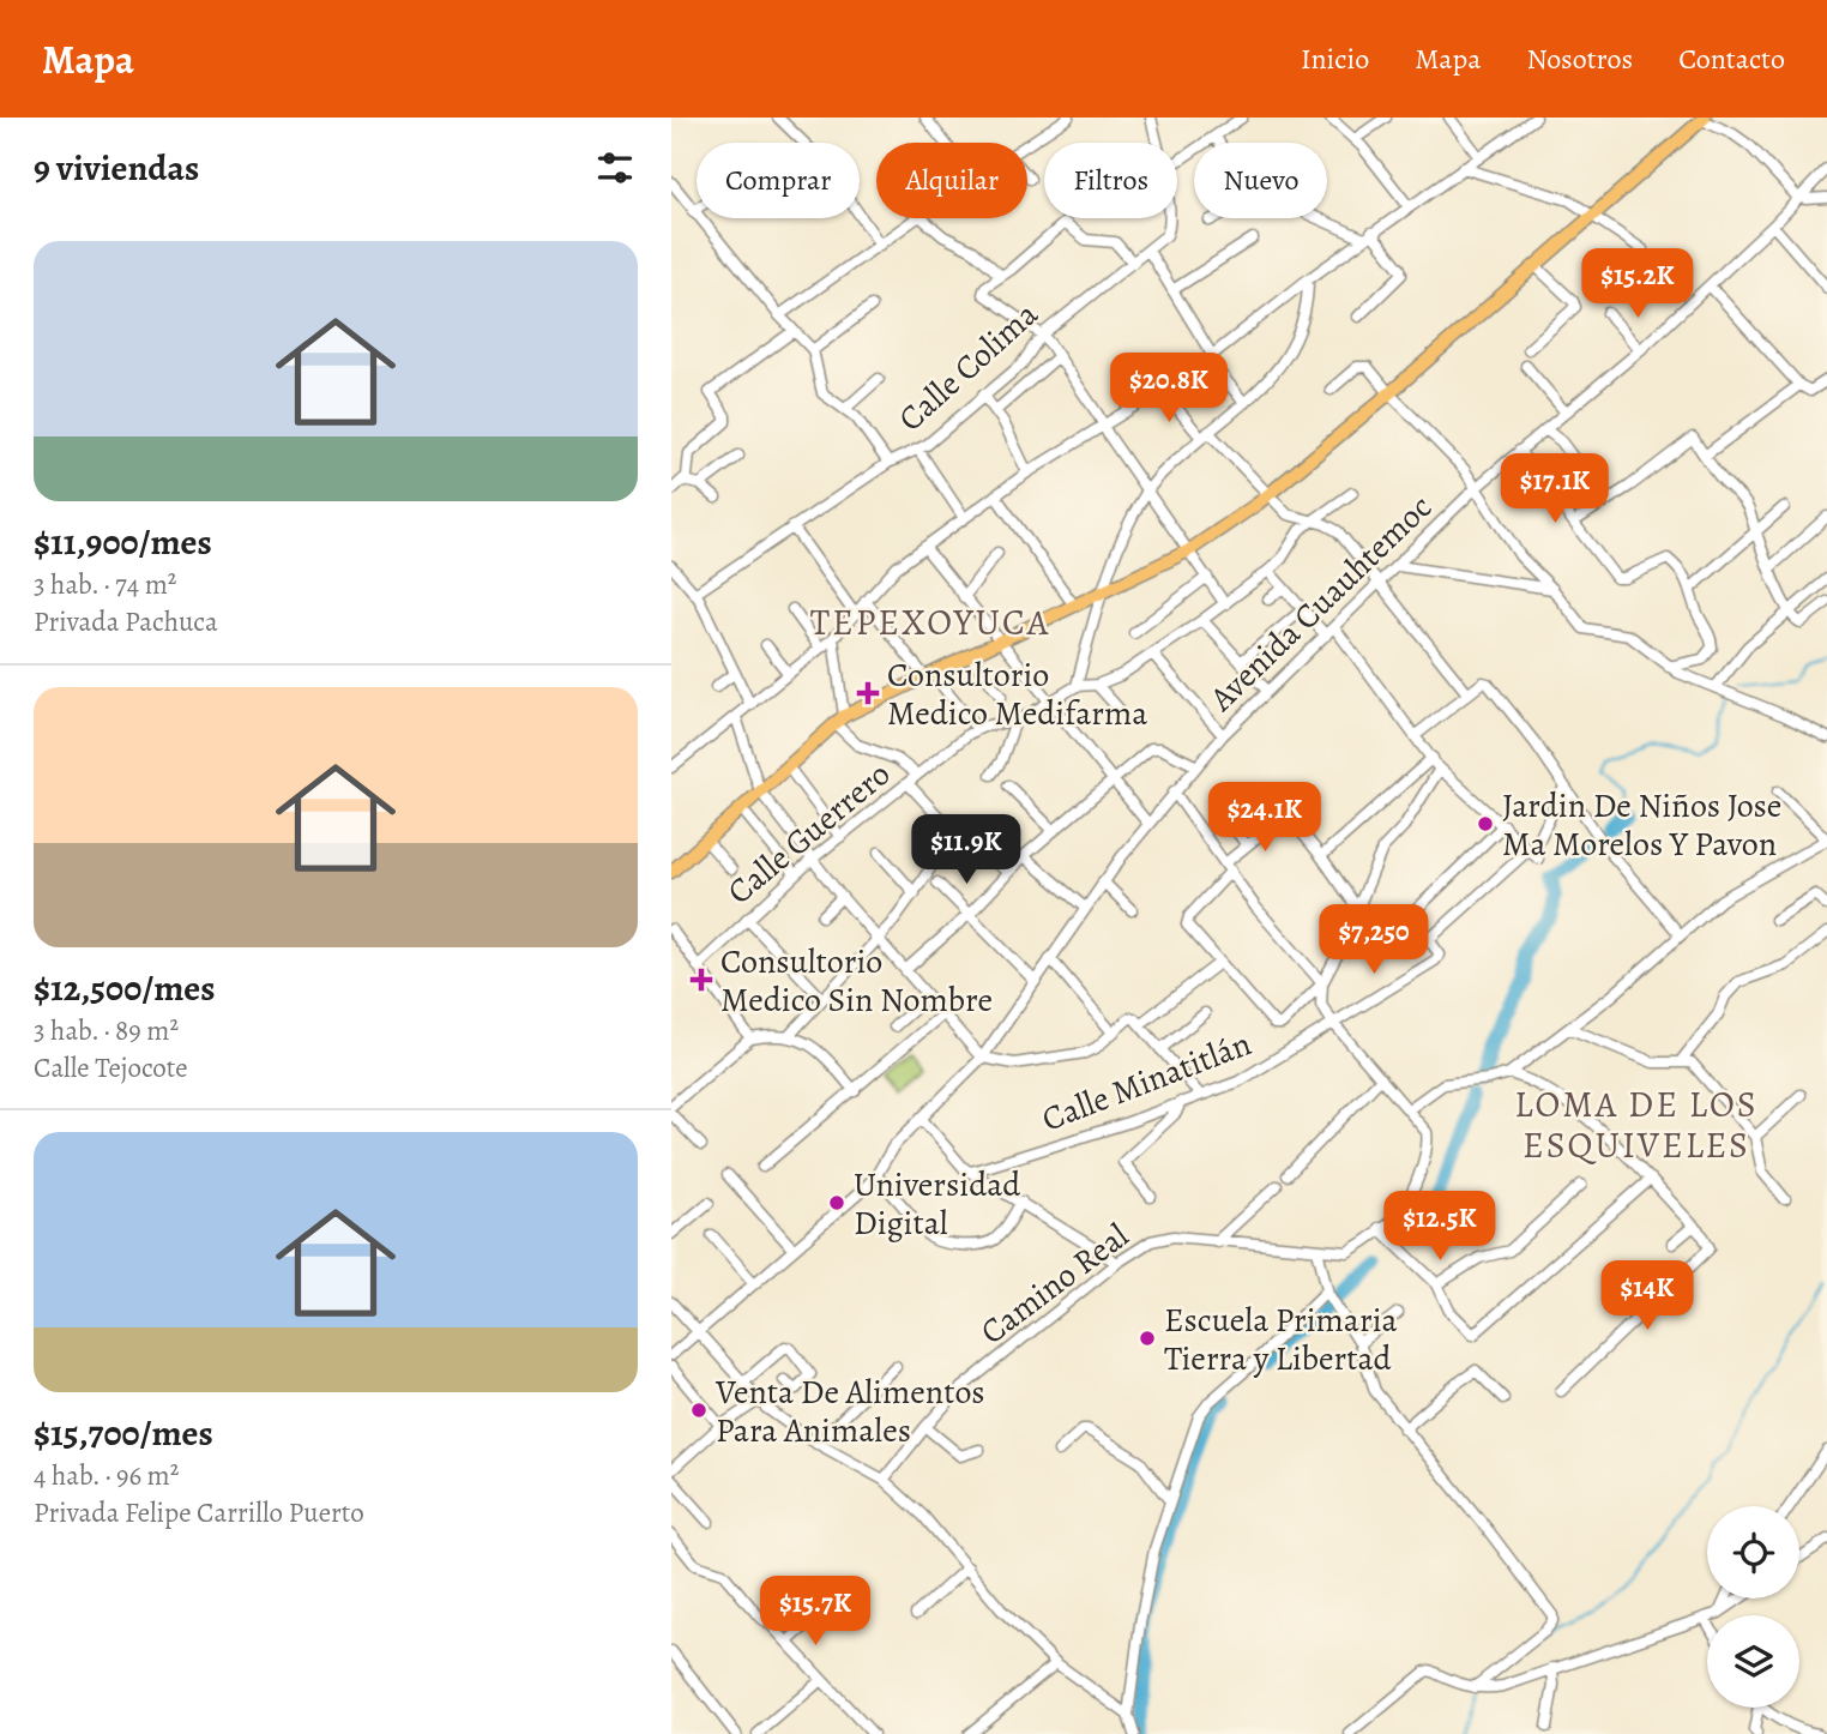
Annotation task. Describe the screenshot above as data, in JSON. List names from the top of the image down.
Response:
{
  "streets": {
    "street": [
      "Calle Colima",
      "Avenida Cuauhtemoc",
      "Calle Guerrero",
      "Calle Minatitlán",
      "Camino Real"
    ]
  },
  "crossings": [
    ["Calle Minatitlán", "Camino Real"]
  ],
  "districts": ["TEPEXOYUCA", "LOMA DE LOS ESQUIVELES"],
  "places": {
    "health": ["Consultorio Medico Medifarma", "Consultorio Medico Sin Nombre"],
    "other": [
      "Jardin De Niños Jose Ma Morelos Y Pavon",
      "Universidad Digital",
      "Escuela Primaria Tierra y Libertad",
      "Venta De Alimentos Para Animales"
    ]
  },
  "page": {
    "header": "Mapa",
    "nav": [
      "Inicio",
      "Mapa",
      "Nosotros",
      "Contacto"
    ],
    "heading": "9 viviendas",
    "chip": [
      "Comprar",
      "Alquilar",
      "Filtros",
      "Nuevo"
    ],
    "list": [
      {
        "name": "$11,900/mes",
        "note": "3 hab. · 74 m² · Privada Pachuca"
      },
      {
        "name": "$12,500/mes",
        "note": "3 hab. · 89 m² · Calle Tejocote"
      },
      {
        "name": "$15,700/mes",
        "note": "4 hab. · 96 m² · Privada Felipe Carrillo Puerto"
      }
    ],
    "price": [
      "$15.2K",
      "$20.8K",
      "$17.1K",
      "$24.1K",
      "$11.9K",
      "$7,250",
      "$12.5K",
      "$14K",
      "$15.7K"
    ]
  }
}
